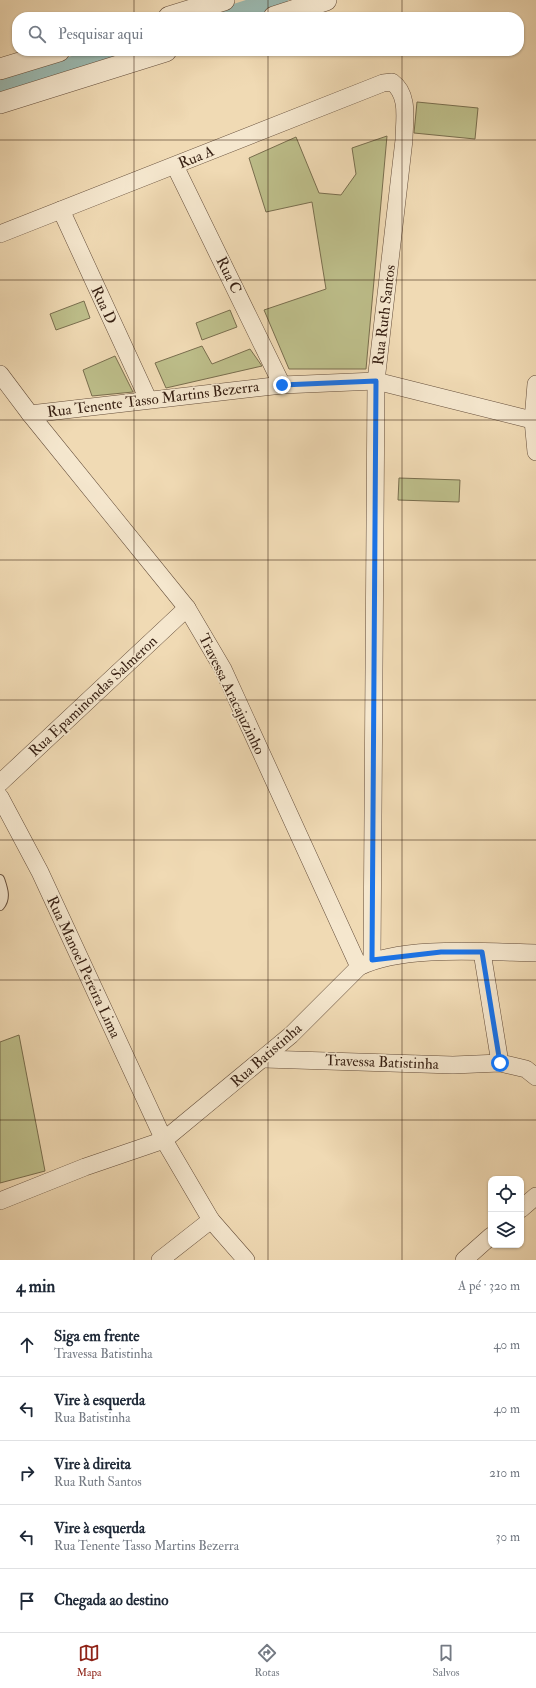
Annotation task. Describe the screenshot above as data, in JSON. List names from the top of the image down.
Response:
{
  "streets": {
    "street": [
      "Rua A",
      "Rua C",
      "Rua D",
      "Rua Ruth Santos",
      "Rua Tenente Tasso Martins Bezerra",
      "Travessa Aracajuzinho",
      "Rua Epaminondas Salmeron",
      "Rua Manoel Pereira Lima",
      "Rua Batistinha",
      "Travessa Batistinha"
    ]
  },
  "crossings": [
    ["Rua A", "Rua C"],
    ["Rua A", "Rua D"],
    ["Rua A", "Rua Ruth Santos"],
    ["Rua C", "Rua Tenente Tasso Martins Bezerra"],
    ["Rua D", "Rua Tenente Tasso Martins Bezerra"],
    ["Rua Ruth Santos", "Rua Tenente Tasso Martins Bezerra"],
    ["Rua Ruth Santos", "Travessa Aracajuzinho"],
    ["Rua Ruth Santos", "Rua Batistinha"],
    ["Rua Tenente Tasso Martins Bezerra", "Travessa Aracajuzinho"],
    ["Travessa Aracajuzinho", "Rua Epaminondas Salmeron"],
    ["Travessa Aracajuzinho", "Rua Batistinha"],
    ["Rua Manoel Pereira Lima", "Rua Batistinha"],
    ["Rua Batistinha", "Travessa Batistinha"]
  ],
  "page": {
    "search": "Pesquisar aqui",
    "heading": ["4 min", "A pé · 320 m"],
    "list": [
      ["Siga em frente", "Travessa Batistinha", "40 m"],
      ["Vire à esquerda", "Rua Batistinha", "40 m"],
      ["Vire à direita", "Rua Ruth Santos", "210 m"],
      ["Vire à esquerda", "Rua Tenente Tasso Martins Bezerra", "30 m"],
      "Chegada ao destino"
    ],
    "nav": ["Mapa", "Rotas", "Salvos"]
  }
}
